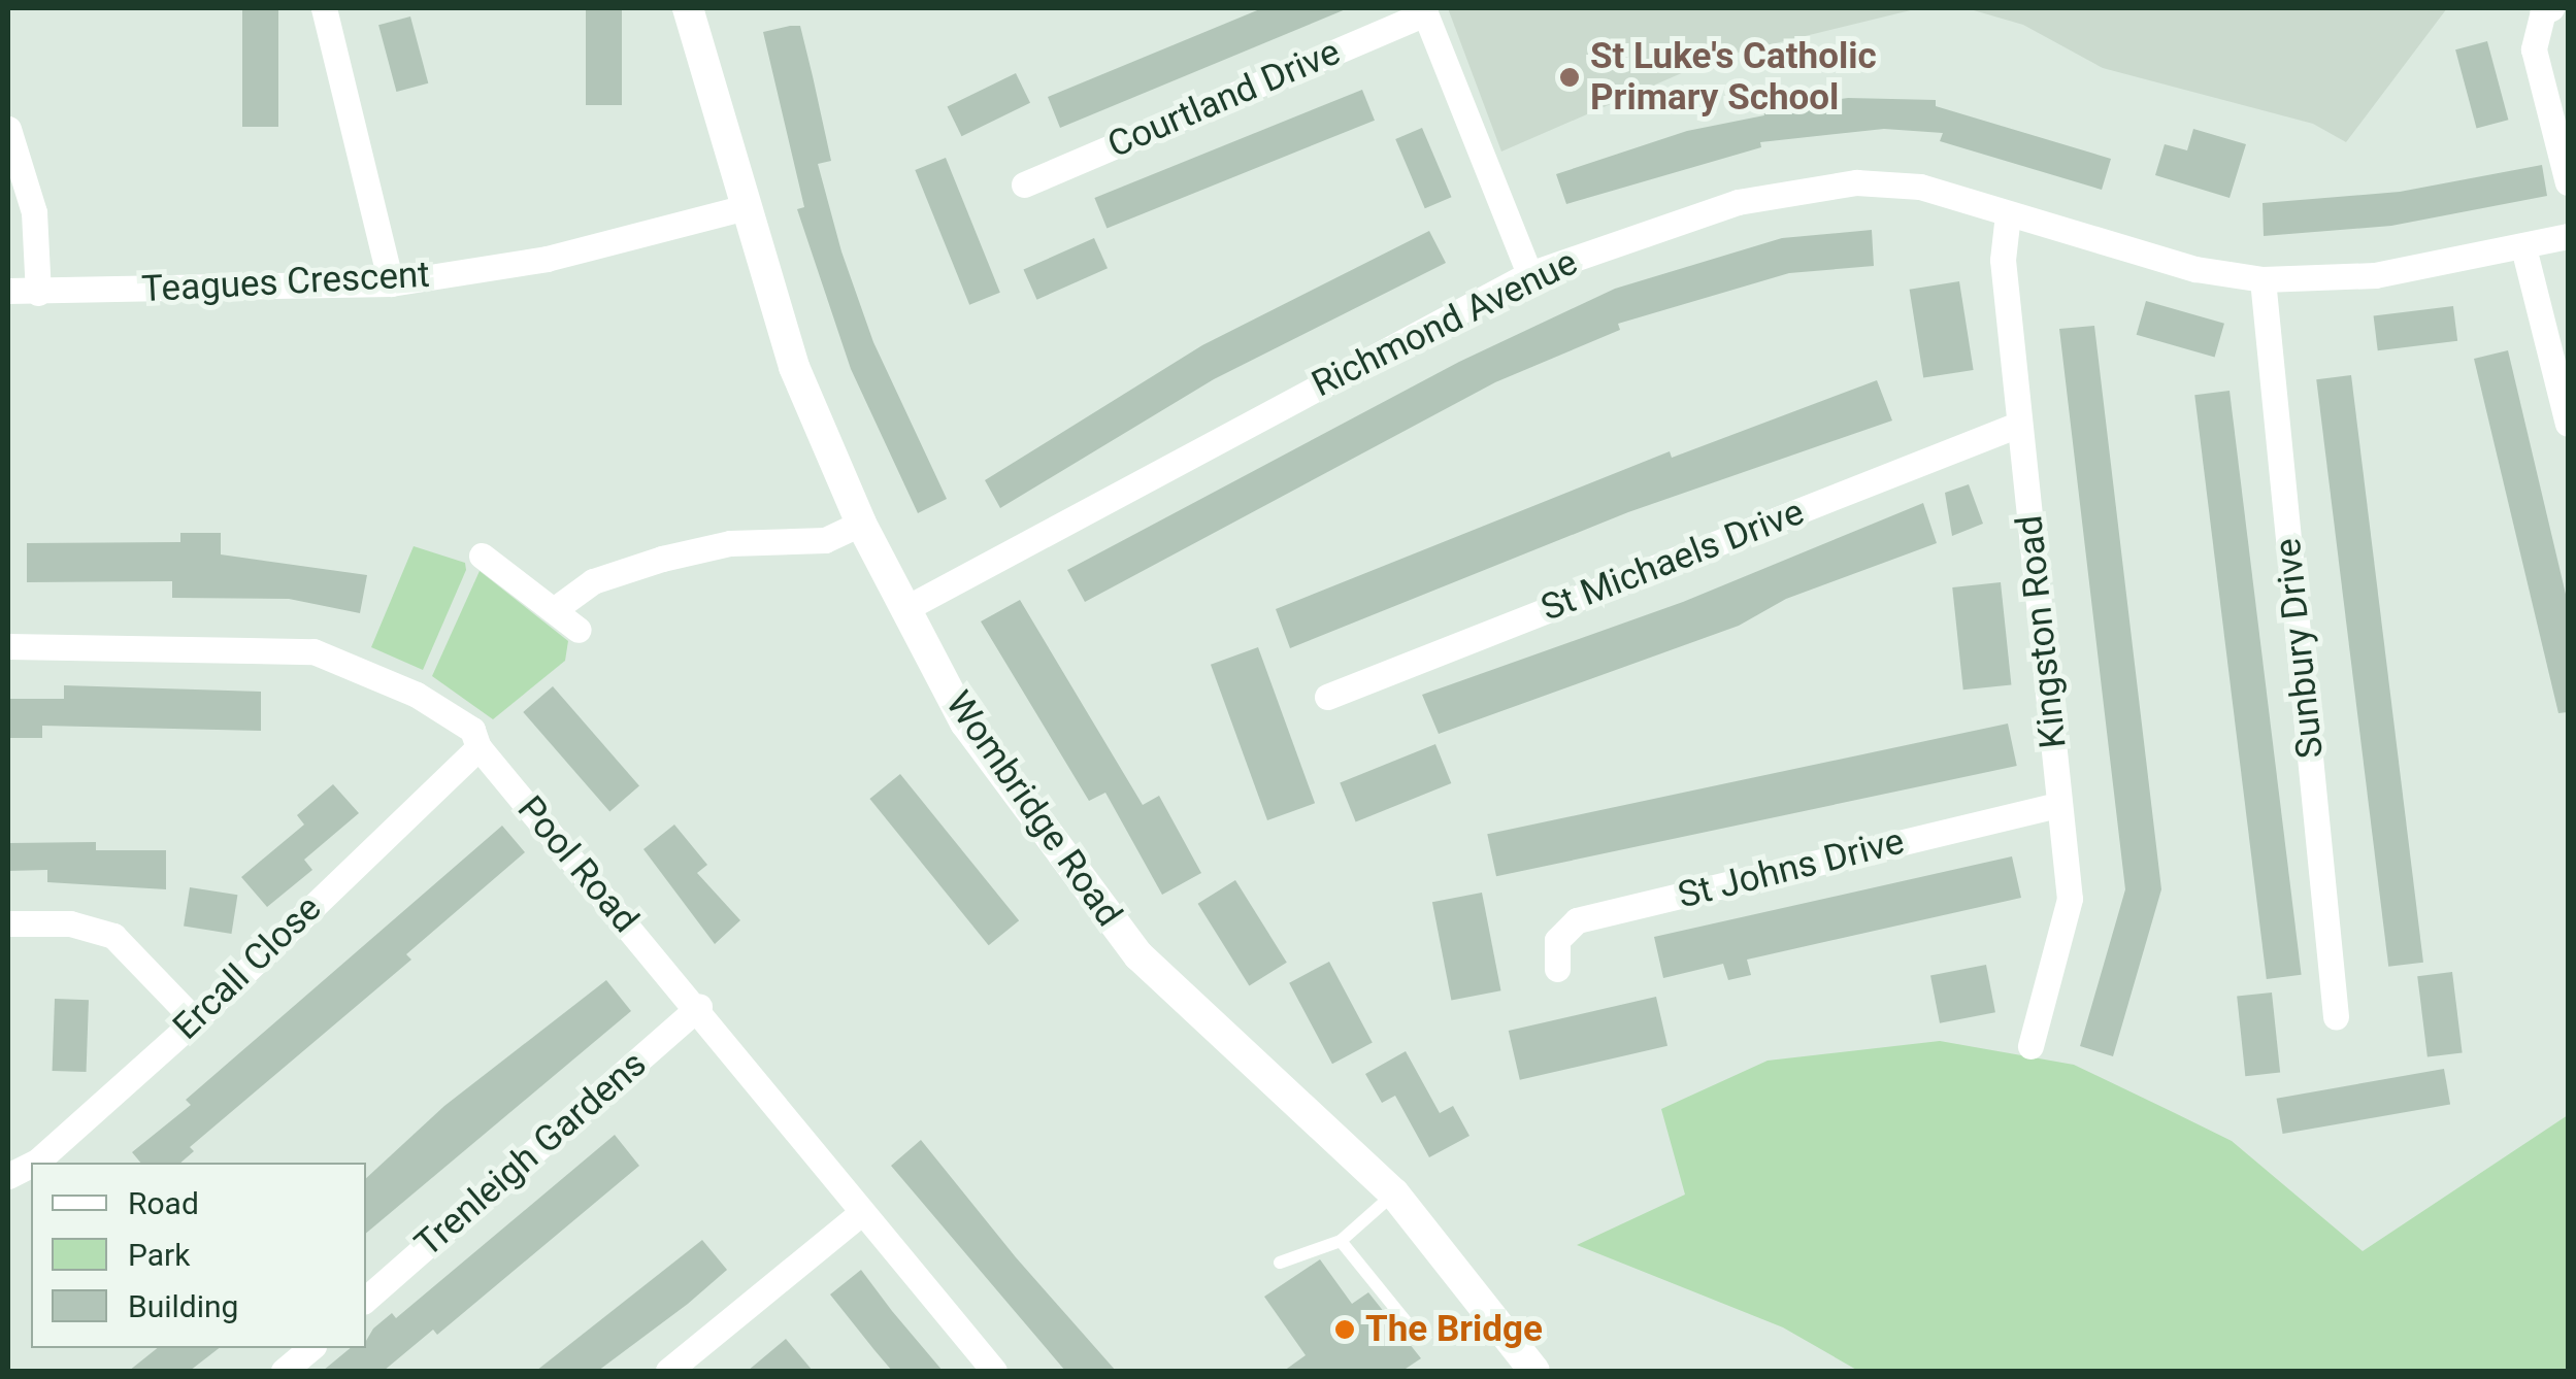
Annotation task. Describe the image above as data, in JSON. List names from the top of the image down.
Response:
{
  "streets": {
    "street": [
      "Courtland Drive",
      "Teagues Crescent",
      "Richmond Avenue",
      "St Michaels Drive",
      "Kingston Road",
      "Sunbury Drive",
      "Wombridge Road",
      "Pool Road",
      "St Johns Drive",
      "Ercall Close",
      "Trenleigh Gardens"
    ]
  },
  "crossings": [
    ["Teagues Crescent", "Wombridge Road"],
    ["Richmond Avenue", "Kingston Road"],
    ["Richmond Avenue", "Sunbury Drive"],
    ["Richmond Avenue", "Wombridge Road"],
    ["St Michaels Drive", "Kingston Road"],
    ["Kingston Road", "St Johns Drive"],
    ["Pool Road", "Ercall Close"],
    ["Pool Road", "Trenleigh Gardens"]
  ],
  "places": ["St Luke's Catholic Primary School", "The Bridge"],
  "legend": ["Road", "Park", "Building"]
}
